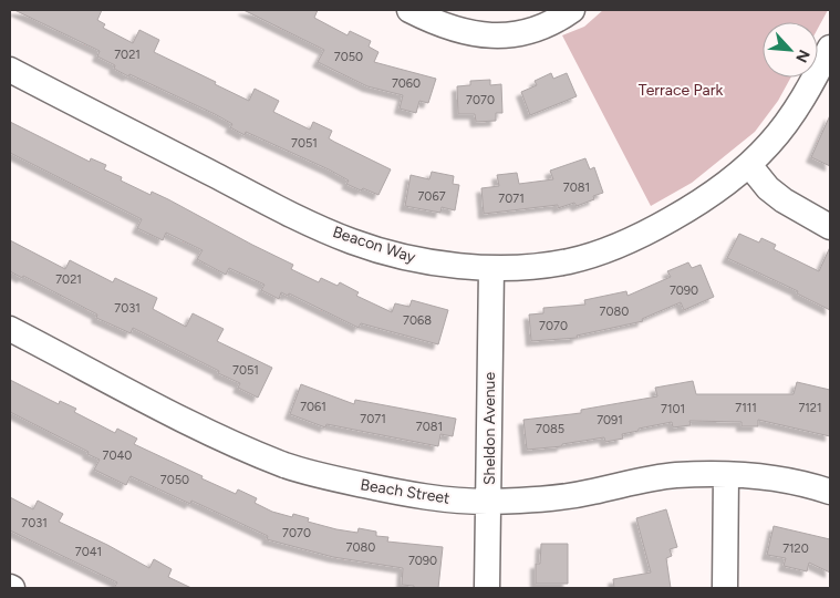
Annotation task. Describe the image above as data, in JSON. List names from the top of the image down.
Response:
{
  "streets": {
    "street": ["Beacon Way", "Sheldon Avenue", "Beach Street"]
  },
  "crossings": [
    ["Beacon Way", "Sheldon Avenue"],
    ["Sheldon Avenue", "Beach Street"]
  ],
  "parks": ["Terrace Park"],
  "house_numbers": [
    "7021",
    "7050",
    "7060",
    "7070",
    "7051",
    "7081",
    "7067",
    "7071",
    "7021",
    "7090",
    "7031",
    "7080",
    "7068",
    "7070",
    "7051",
    "7061",
    "7111",
    "7121",
    "7101",
    "7071",
    "7091",
    "7081",
    "7085",
    "7040",
    "7050",
    "7031",
    "7070",
    "7080",
    "7120",
    "7041",
    "7090"
  ],
  "north": "bottom right"
}
